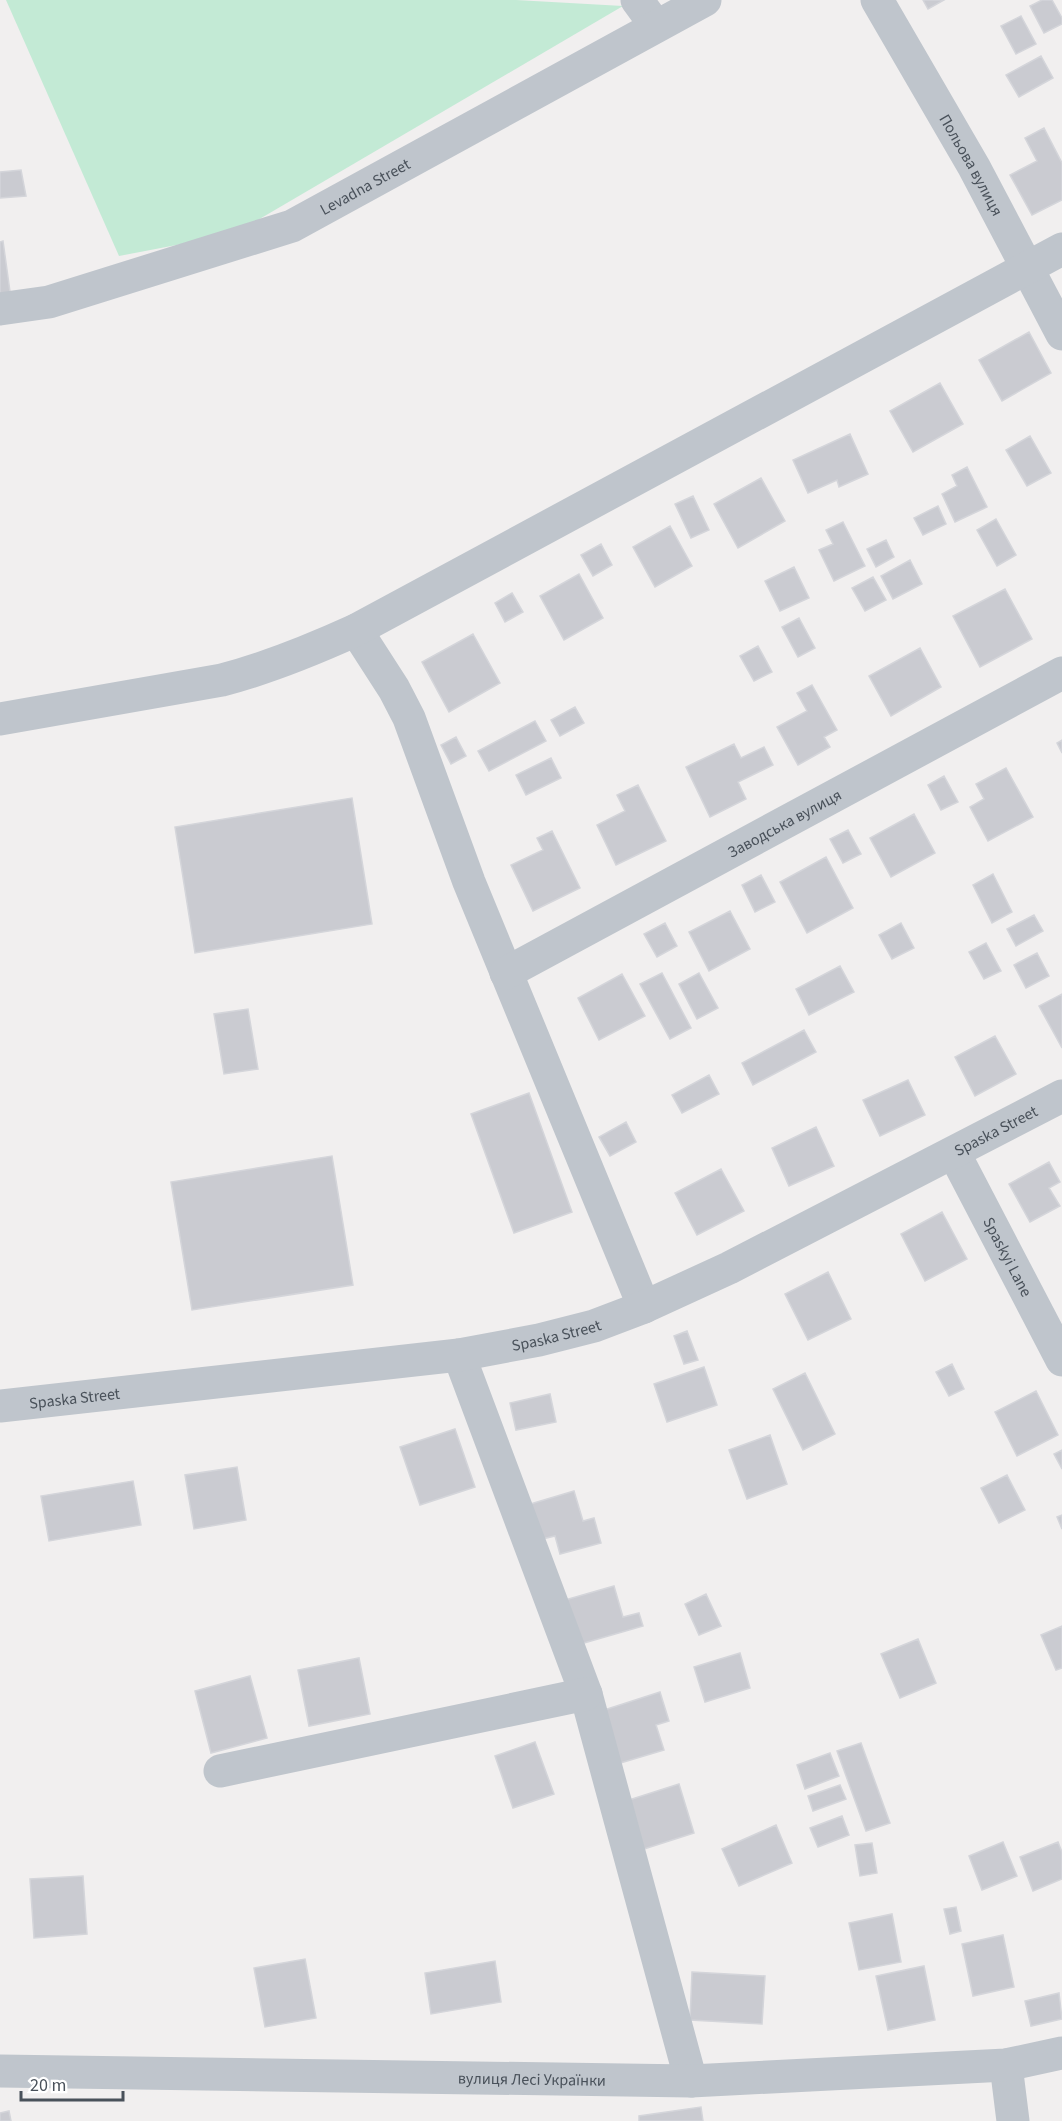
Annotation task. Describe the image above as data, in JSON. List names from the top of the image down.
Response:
{
  "streets": {
    "street": [
      "Польова вулиця",
      "Levadna Street",
      "Заводська вулиця",
      "Spaska Street",
      "Spaskyi Lane",
      "вулиця Лесі Українки"
    ]
  },
  "crossings": [
    ["Spaska Street", "Spaskyi Lane"]
  ],
  "scale_bar": "20 m"
}
